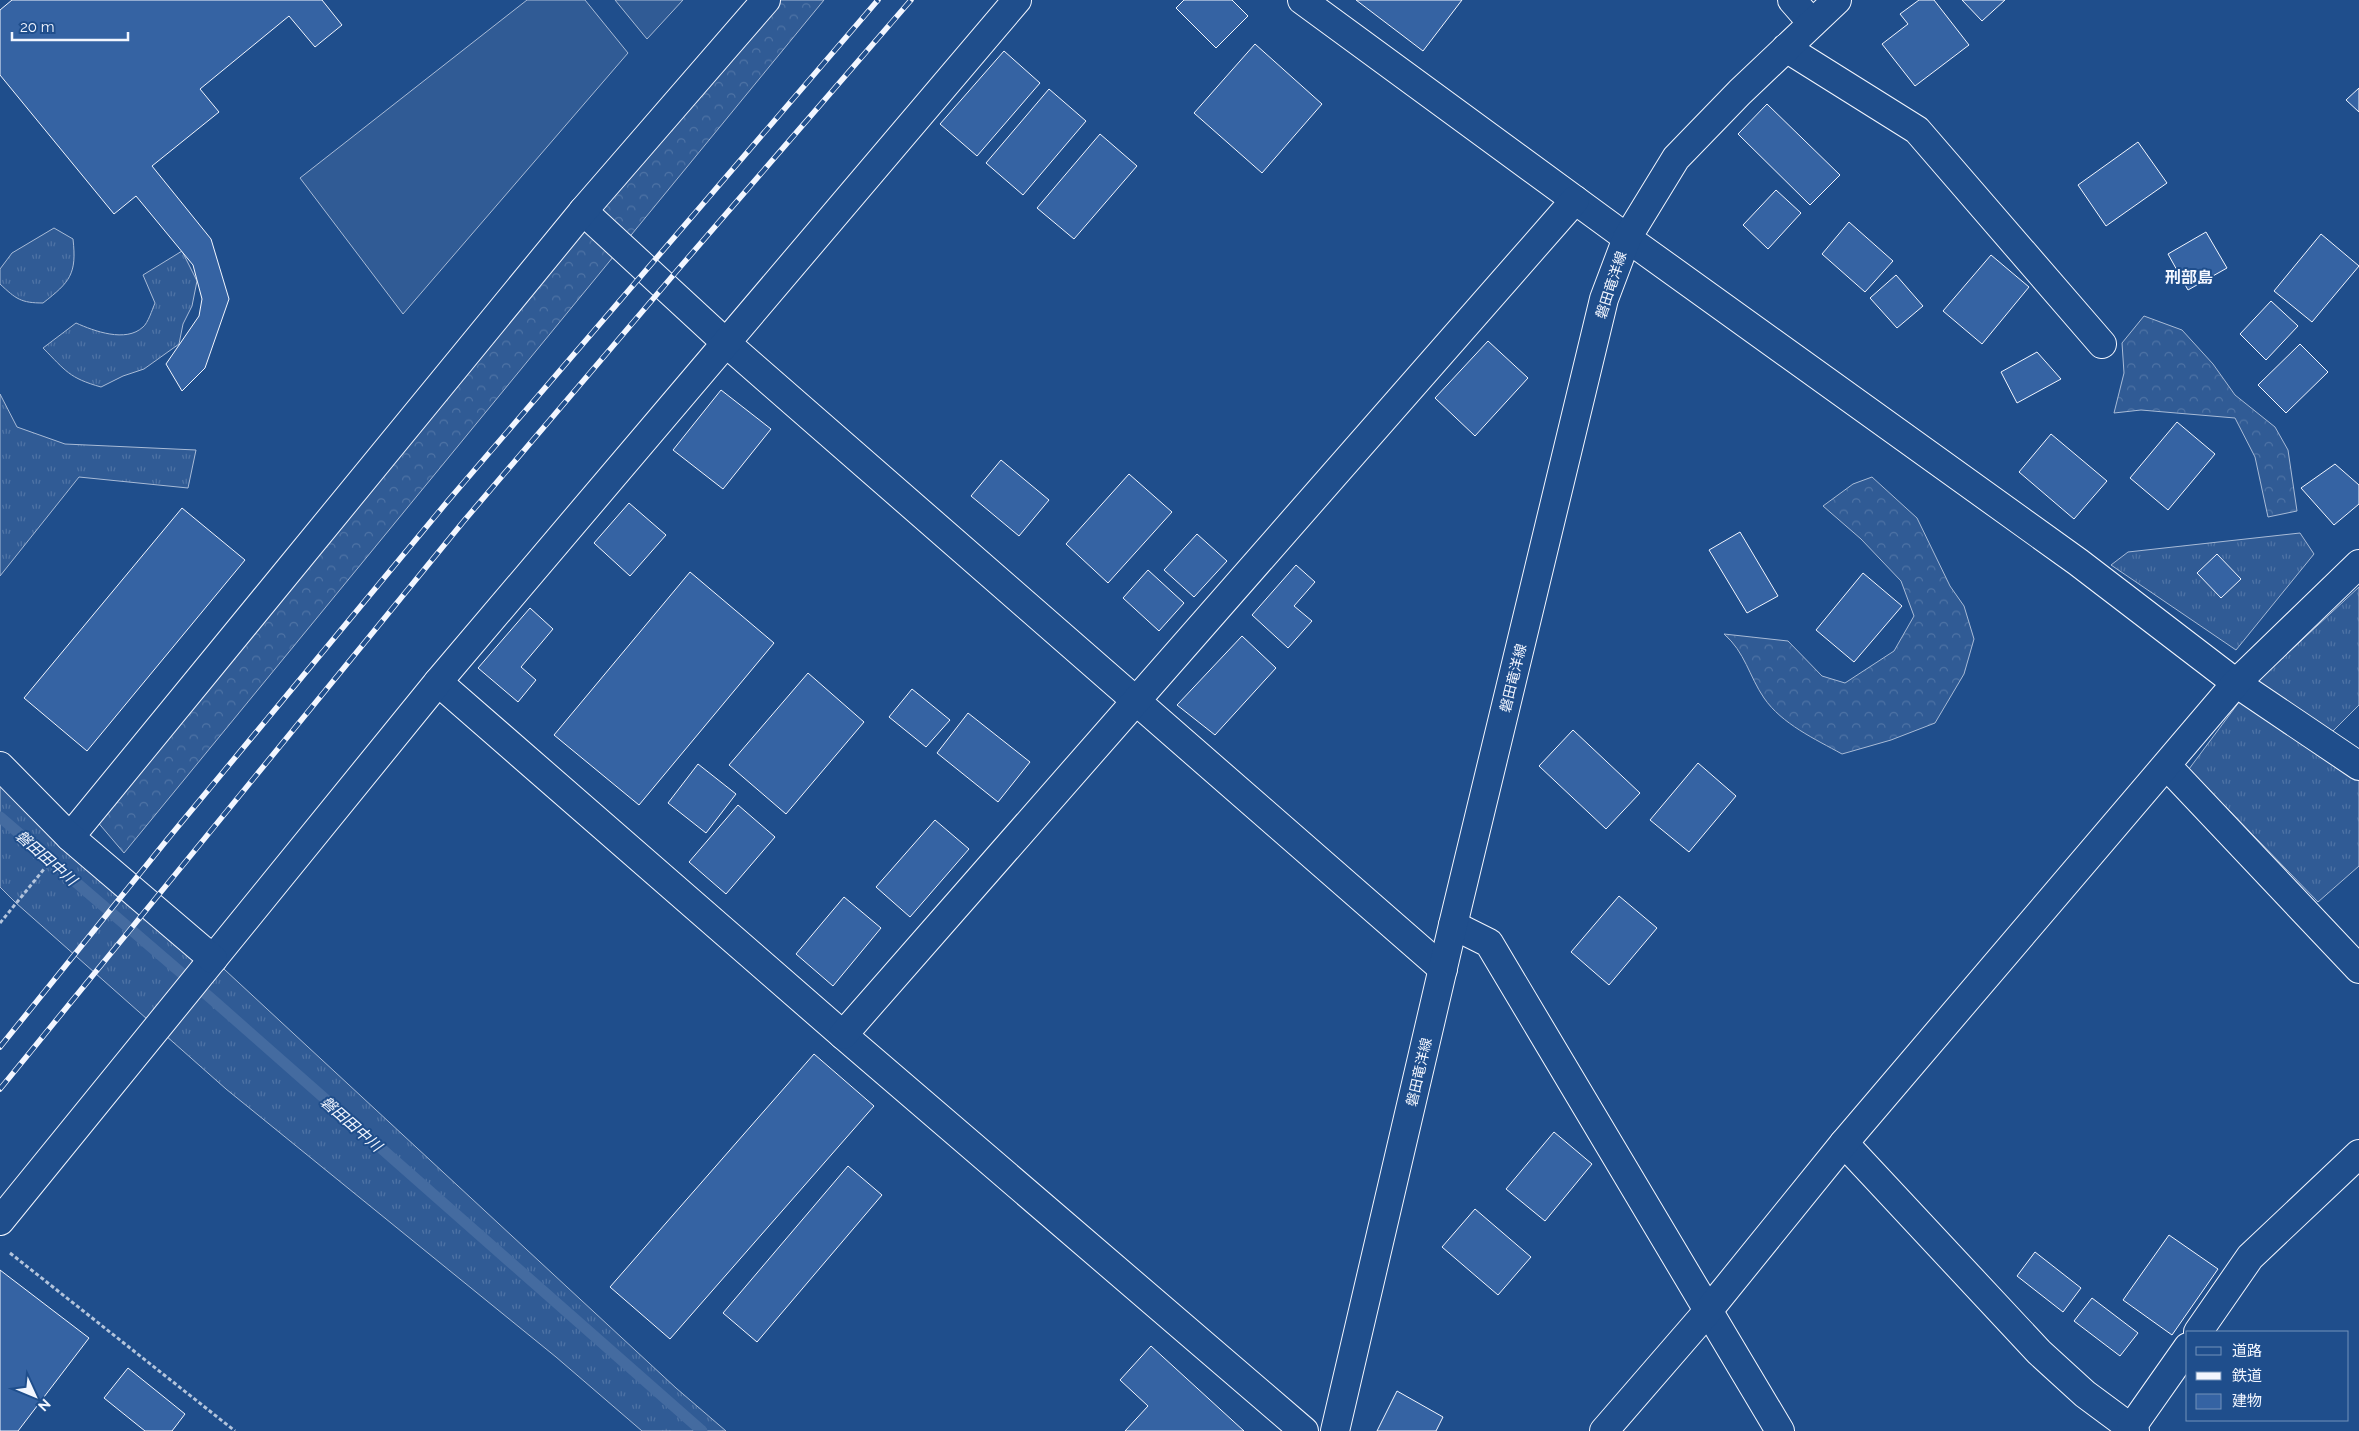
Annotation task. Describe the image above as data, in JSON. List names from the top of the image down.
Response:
{
  "streets": {
    "street": ["磐田竜洋線"]
  },
  "districts": ["刑部島"],
  "water": ["磐田田中川"],
  "legend": ["道路", "鉄道", "建物"],
  "scale_bar": "20 m",
  "north": "bottom right"
}
